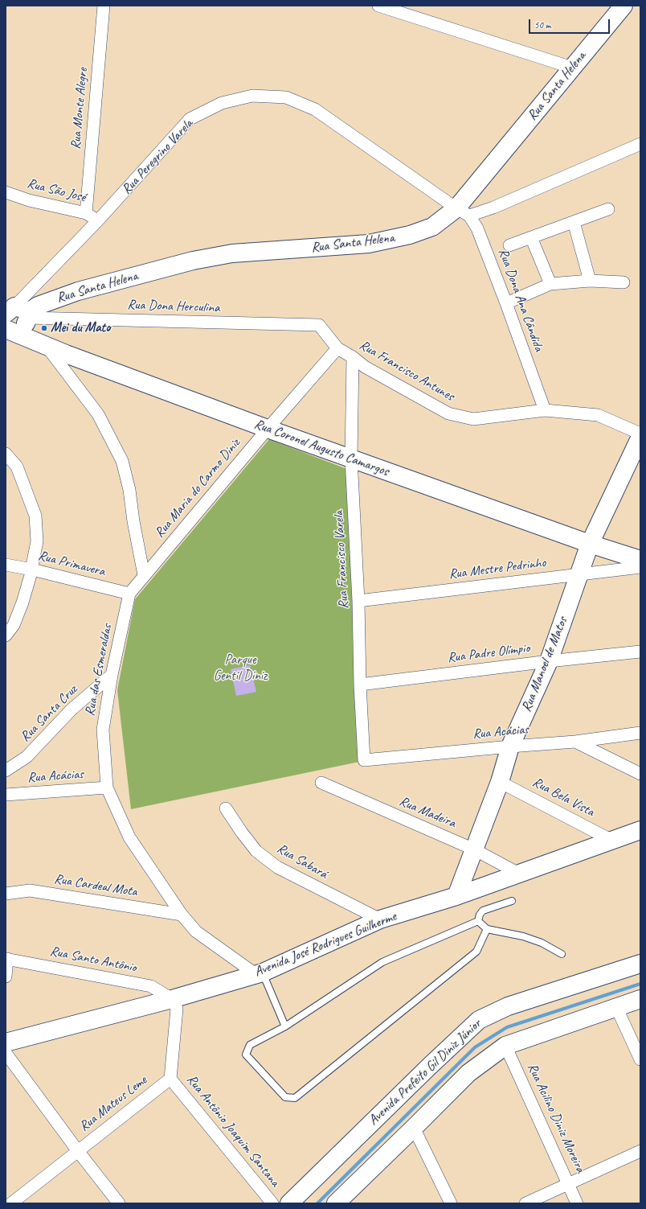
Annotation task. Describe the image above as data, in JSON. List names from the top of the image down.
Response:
{
  "streets": {
    "street": [
      "Rua Santa Helena",
      "Rua Monte Alegre",
      "Rua Peregrino Varela",
      "Rua São José",
      "Rua Dona Ana Cândida",
      "Rua Dona Herculina",
      "Rua Francisco Antunes",
      "Rua Coronel Augusto Camargos",
      "Rua Maria do Carmo Diniz",
      "Rua Francisco Varela",
      "Rua Primavera",
      "Rua Mestre Pedrinho",
      "Rua Padre Olímpio",
      "Rua Manoel de Matos",
      "Rua das Esmeraldas",
      "Rua Santa Cruz",
      "Rua Acácias",
      "Rua Bela Vista",
      "Rua Madeira",
      "Rua Sabará",
      "Rua Cardeal Mota",
      "Avenida José Rodrigues Guilherme",
      "Rua Santo Antônio",
      "Avenida Prefeito Gil Diniz Júnior",
      "Rua Mateus Leme",
      "Rua Acilino Diniz Moreira",
      "Rua Antônio Joaquim Santana"
    ]
  },
  "crossings": [
    ["Rua Santa Helena", "Rua Peregrino Varela"],
    ["Rua Santa Helena", "Rua Dona Ana Cândida"],
    ["Rua Santa Helena", "Rua Dona Herculina"],
    ["Rua Santa Helena", "Rua Coronel Augusto Camargos"],
    ["Rua Monte Alegre", "Rua São José"],
    ["Rua Peregrino Varela", "Rua São José"],
    ["Rua Peregrino Varela", "Rua Dona Ana Cândida"],
    ["Rua Peregrino Varela", "Rua Dona Herculina"],
    ["Rua Peregrino Varela", "Rua Coronel Augusto Camargos"],
    ["Rua Dona Ana Cândida", "Rua Francisco Antunes"],
    ["Rua Dona Herculina", "Rua Francisco Antunes"],
    ["Rua Dona Herculina", "Rua Coronel Augusto Camargos"],
    ["Rua Francisco Antunes", "Rua Maria do Carmo Diniz"],
    ["Rua Francisco Antunes", "Rua Francisco Varela"],
    ["Rua Coronel Augusto Camargos", "Rua Maria do Carmo Diniz"],
    ["Rua Coronel Augusto Camargos", "Rua Francisco Varela"],
    ["Rua Coronel Augusto Camargos", "Rua Manoel de Matos"],
    ["Rua Maria do Carmo Diniz", "Rua das Esmeraldas"],
    ["Rua Francisco Varela", "Rua Mestre Pedrinho"],
    ["Rua Francisco Varela", "Rua Padre Olímpio"],
    ["Rua Francisco Varela", "Rua Acácias"],
    ["Rua Primavera", "Rua das Esmeraldas"],
    ["Rua Mestre Pedrinho", "Rua Manoel de Matos"],
    ["Rua Padre Olímpio", "Rua Manoel de Matos"],
    ["Rua Manoel de Matos", "Rua Acácias"],
    ["Rua Manoel de Matos", "Rua Bela Vista"],
    ["Rua Manoel de Matos", "Rua Madeira"],
    ["Rua Manoel de Matos", "Avenida José Rodrigues Guilherme"],
    ["Rua das Esmeraldas", "Rua Santa Cruz"],
    ["Rua das Esmeraldas", "Rua Acácias"],
    ["Rua das Esmeraldas", "Rua Cardeal Mota"],
    ["Rua das Esmeraldas", "Avenida José Rodrigues Guilherme"],
    ["Rua Bela Vista", "Avenida José Rodrigues Guilherme"],
    ["Rua Madeira", "Avenida José Rodrigues Guilherme"],
    ["Rua Sabará", "Avenida José Rodrigues Guilherme"],
    ["Avenida José Rodrigues Guilherme", "Rua Santo Antônio"],
    ["Rua Mateus Leme", "Rua Antônio Joaquim Santana"]
  ],
  "parks": ["Parque Gentil Diniz"],
  "places": ["Mei du Mato"],
  "scale_bar": "50 m"
}
